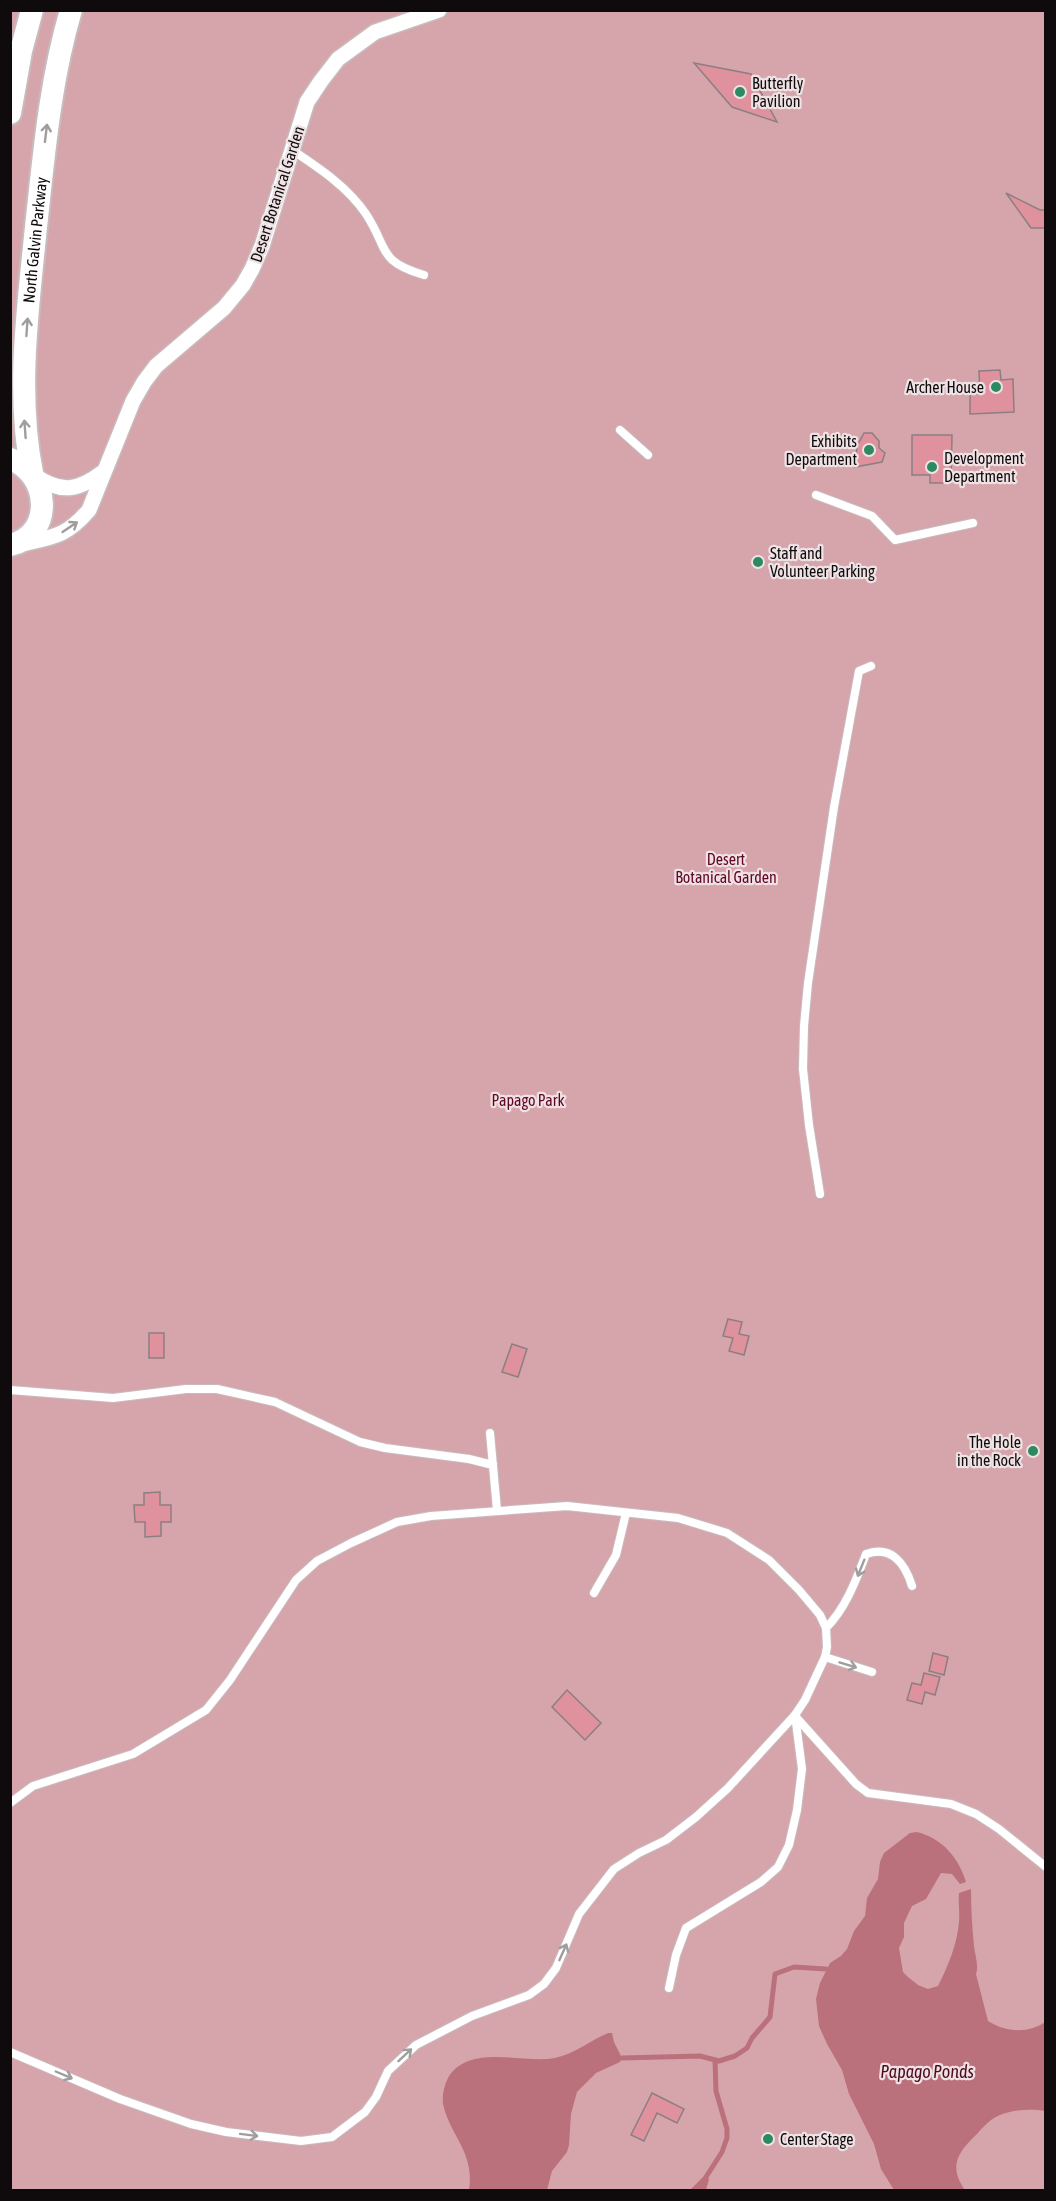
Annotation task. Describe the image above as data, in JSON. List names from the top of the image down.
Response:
{
  "streets": {
    "main road": ["North Galvin Parkway"],
    "street": ["Desert Botanical Garden"]
  },
  "crossings": [
    ["Desert Botanical Garden", "North Galvin Parkway"]
  ],
  "one_way": ["North Galvin Parkway"],
  "water": ["Papago Ponds"],
  "parks": ["Desert Botanical Garden", "Papago Park"],
  "places": [
    "Butterfly Pavilion",
    "Archer House",
    "Exhibits Department",
    "Development Department",
    "Staff and Volunteer Parking",
    "The Hole in the Rock",
    "Center Stage"
  ]
}
